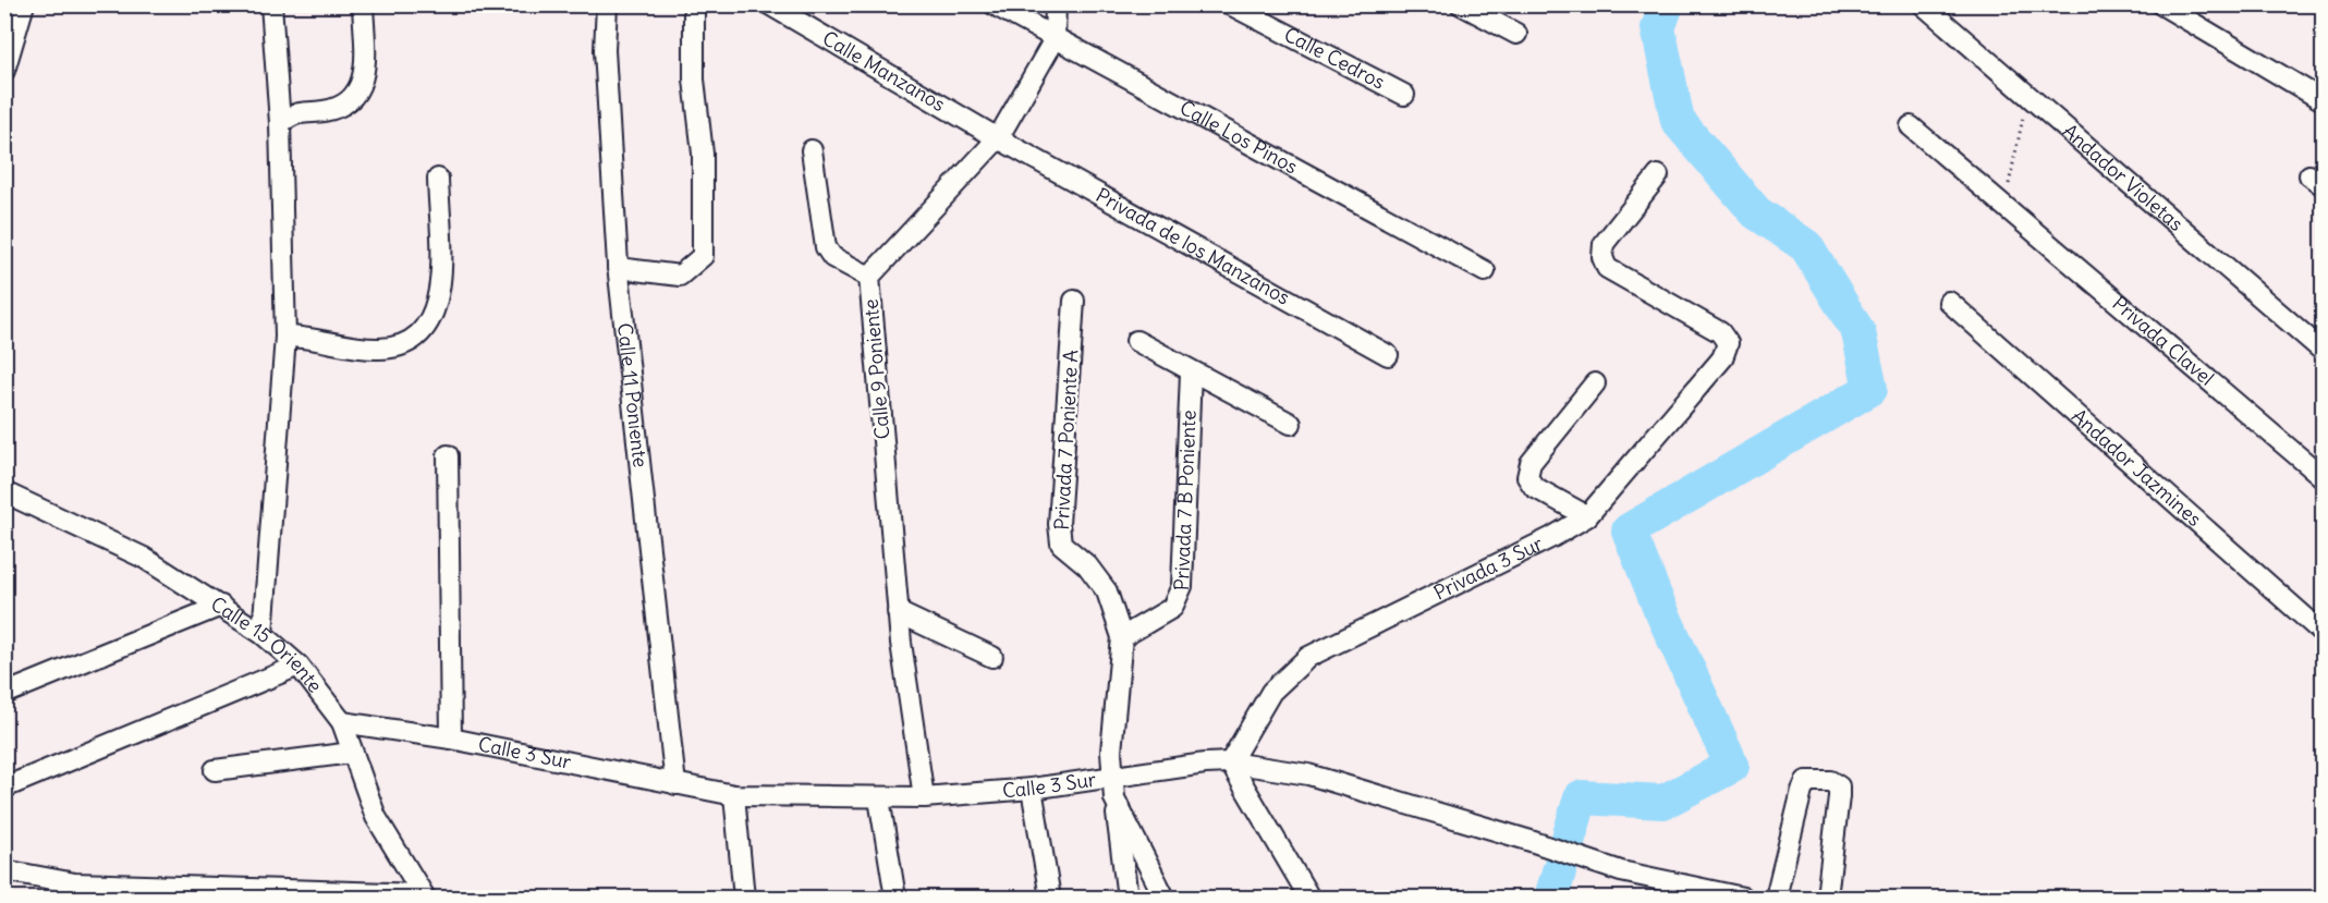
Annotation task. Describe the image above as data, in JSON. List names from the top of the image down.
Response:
{
  "streets": {
    "street": [
      "Calle Cedros",
      "Calle Manzanos",
      "Calle Los Pinos",
      "Andador Violetas",
      "Privada de los Manzanos",
      "Privada Clavel",
      "Calle 9 Poniente",
      "Calle 11 Poniente",
      "Privada 7 Poniente A",
      "Andador Jazmines",
      "Privada 7 B Poniente",
      "Privada 3 Sur",
      "Calle 15 Oriente",
      "Calle 3 Sur"
    ]
  },
  "crossings": [
    ["Calle Manzanos", "Privada de los Manzanos"],
    ["Calle Manzanos", "Calle 9 Poniente"],
    ["Calle Los Pinos", "Calle 9 Poniente"],
    ["Privada de los Manzanos", "Calle 9 Poniente"],
    ["Calle 9 Poniente", "Calle 3 Sur"],
    ["Calle 11 Poniente", "Calle 3 Sur"],
    ["Privada 7 Poniente A", "Privada 7 B Poniente"],
    ["Privada 3 Sur", "Calle 3 Sur"],
    ["Calle 15 Oriente", "Calle 3 Sur"]
  ]
}
